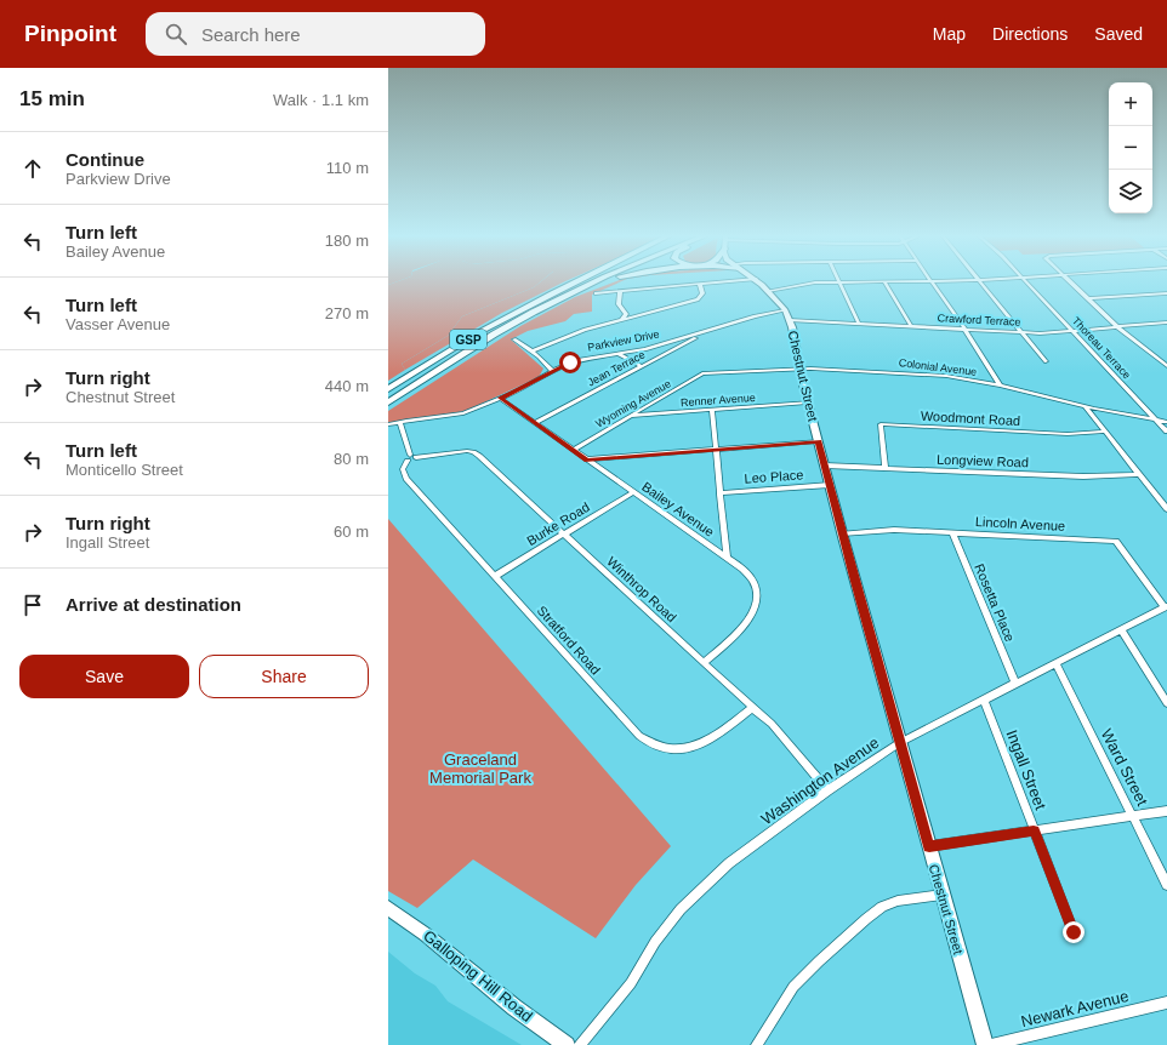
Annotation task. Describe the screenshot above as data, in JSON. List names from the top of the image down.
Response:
{
  "streets": {
    "highway": ["GSP"],
    "main road": ["Chestnut Street", "Galloping Hill Road"],
    "street": [
      "Crawford Terrace",
      "Parkview Drive",
      "Thoreau Terrace",
      "Colonial Avenue",
      "Jean Terrace",
      "Renner Avenue",
      "Wyoming Avenue",
      "Woodmont Road",
      "Longview Road",
      "Leo Place",
      "Bailey Avenue",
      "Burke Road",
      "Lincoln Avenue",
      "Winthrop Road",
      "Rosetta Place",
      "Stratford Road",
      "Ward Street",
      "Ingall Street",
      "Washington Avenue",
      "Newark Avenue"
    ]
  },
  "crossings": [
    ["Crawford Terrace", "Thoreau Terrace"],
    ["Crawford Terrace", "Chestnut Street"],
    ["Parkview Drive", "Jean Terrace"],
    ["Parkview Drive", "Chestnut Street"],
    ["Parkview Drive", "Bailey Avenue"],
    ["Parkview Drive", "Stratford Road"],
    ["Thoreau Terrace", "Colonial Avenue"],
    ["Colonial Avenue", "Chestnut Street"],
    ["Colonial Avenue", "Wyoming Avenue"],
    ["Jean Terrace", "Bailey Avenue"],
    ["Chestnut Street", "Renner Avenue"],
    ["Chestnut Street", "Longview Road"],
    ["Chestnut Street", "Leo Place"],
    ["Chestnut Street", "Lincoln Avenue"],
    ["Chestnut Street", "Washington Avenue"],
    ["Renner Avenue", "Wyoming Avenue"],
    ["Wyoming Avenue", "Bailey Avenue"],
    ["Woodmont Road", "Longview Road"],
    ["Bailey Avenue", "Burke Road"],
    ["Bailey Avenue", "Winthrop Road"],
    ["Burke Road", "Winthrop Road"],
    ["Burke Road", "Stratford Road"],
    ["Lincoln Avenue", "Rosetta Place"],
    ["Lincoln Avenue", "Washington Avenue"],
    ["Winthrop Road", "Stratford Road"],
    ["Winthrop Road", "Washington Avenue"],
    ["Rosetta Place", "Washington Avenue"],
    ["Ward Street", "Washington Avenue"],
    ["Ingall Street", "Washington Avenue"]
  ],
  "parks": ["Graceland Memorial Park"],
  "page": {
    "header": "Pinpoint",
    "search": "Search here",
    "nav": ["Map", "Directions", "Saved"],
    "heading": ["15 min", "Walk · 1.1 km"],
    "map_buttons": ["+", "−"],
    "list": [
      ["Continue", "Parkview Drive", "110 m"],
      ["Turn left", "Bailey Avenue", "180 m"],
      ["Turn left", "Vasser Avenue", "270 m"],
      ["Turn right", "Chestnut Street", "440 m"],
      ["Turn left", "Monticello Street", "80 m"],
      ["Turn right", "Ingall Street", "60 m"],
      "Arrive at destination"
    ],
    "buttons": ["Save", "Share"]
  }
}
